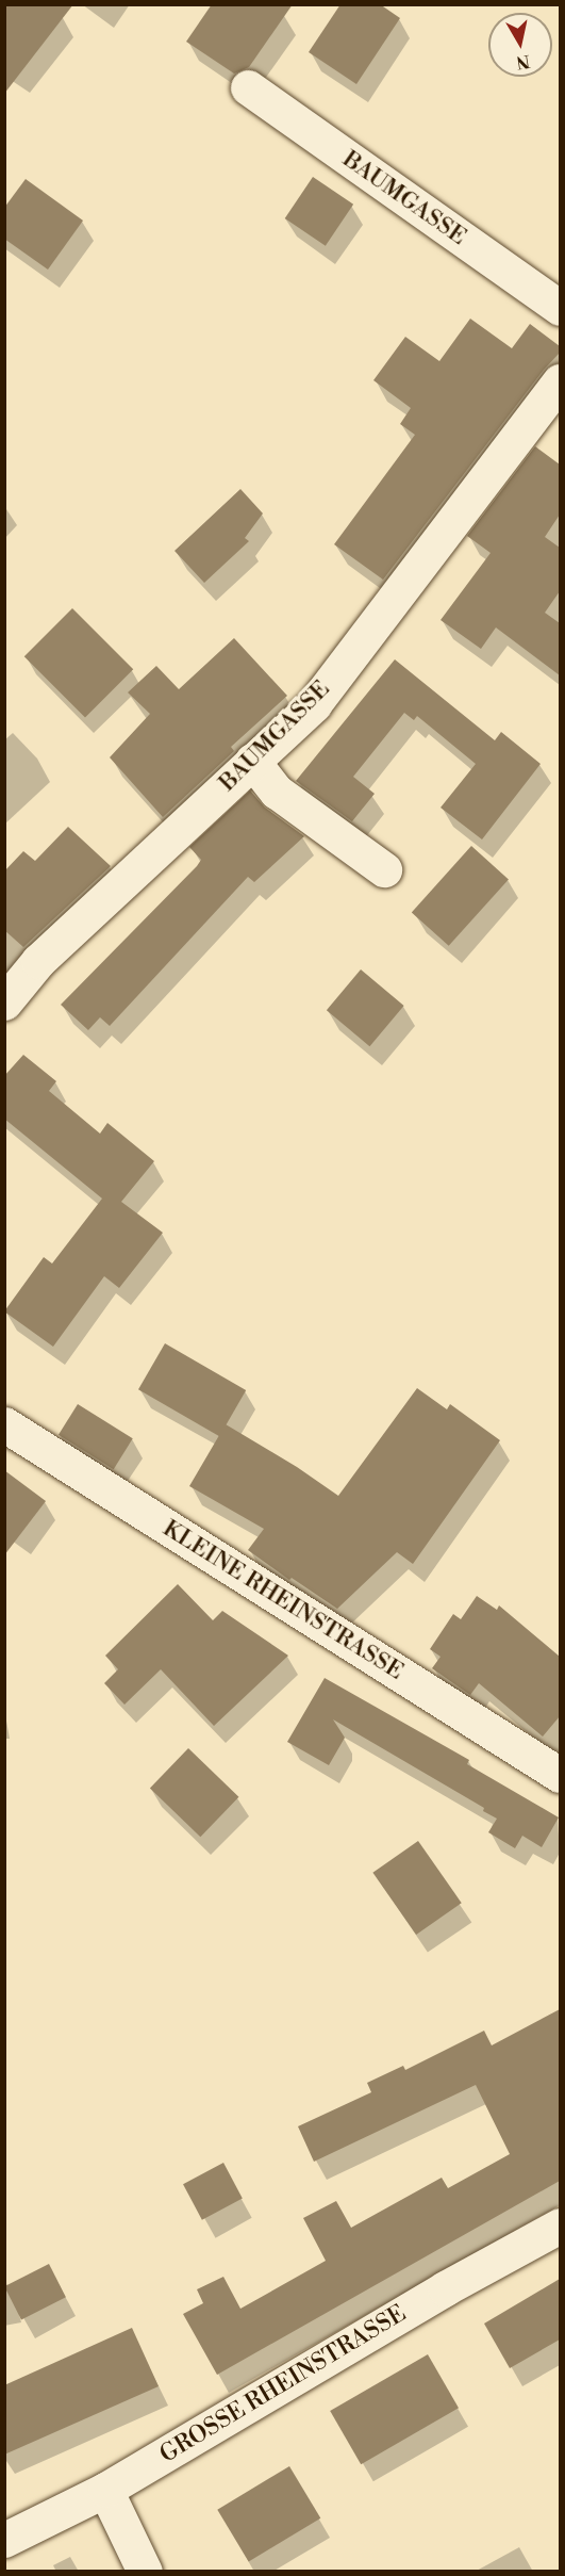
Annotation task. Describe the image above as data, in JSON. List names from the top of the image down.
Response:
{
  "streets": {
    "street": ["BAUMGASSE", "KLEINE RHEINSTRASSE", "GROSSE RHEINSTRASSE"]
  },
  "north": "bottom"
}
